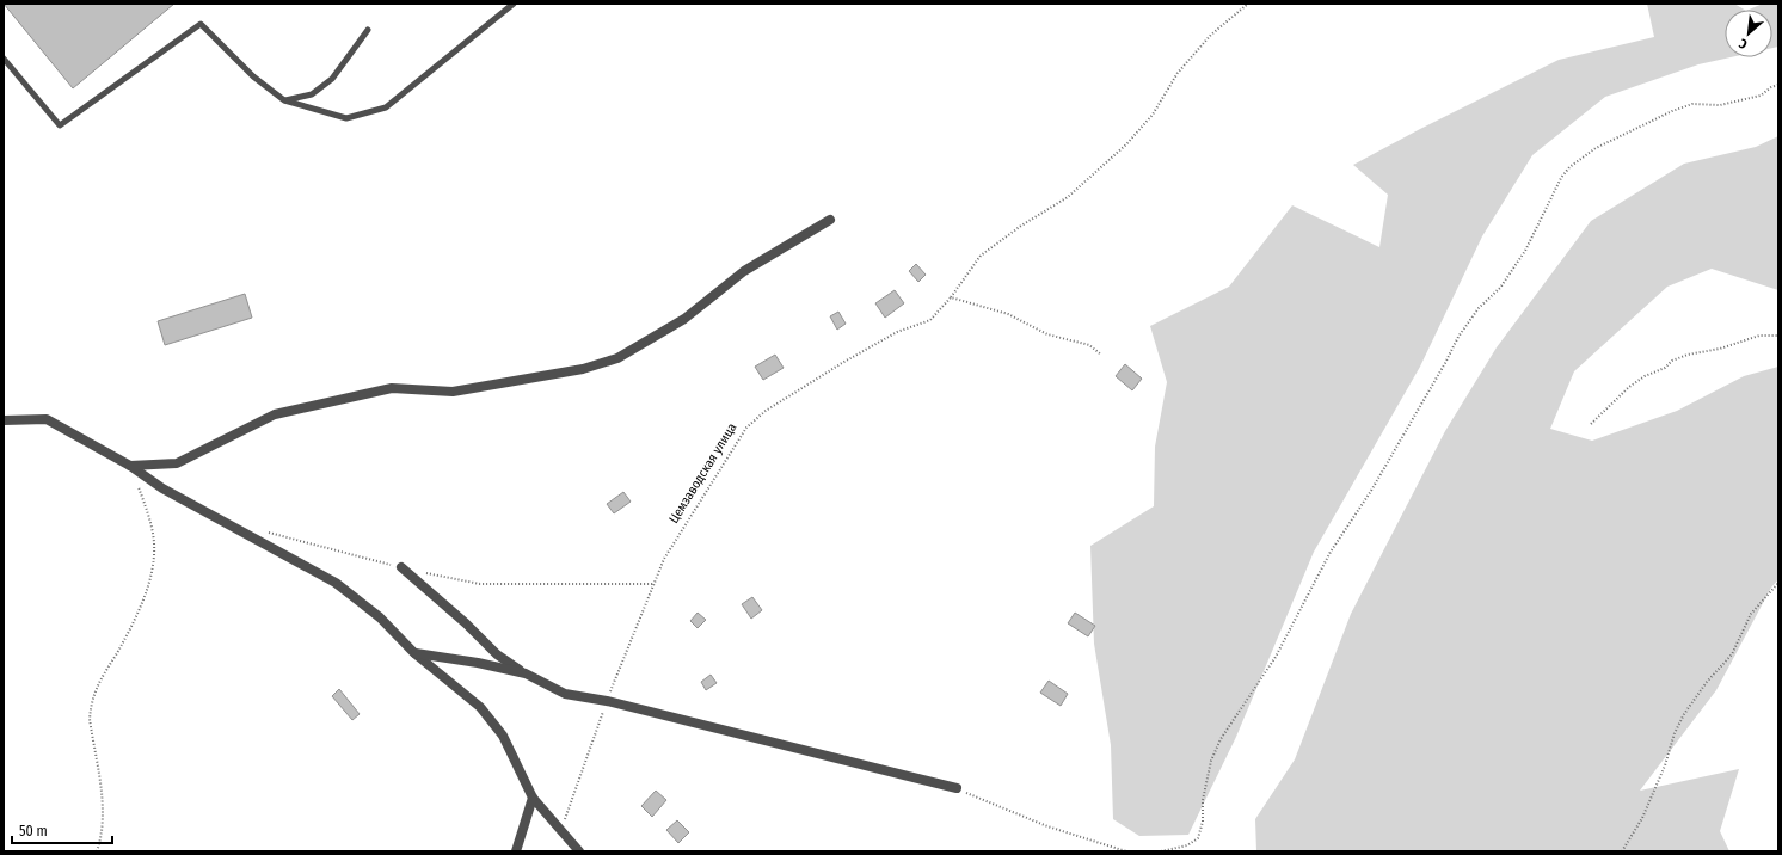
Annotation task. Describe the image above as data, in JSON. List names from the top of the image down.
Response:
{
  "streets": {
    "path": ["Цемзаводская улица"]
  },
  "scale_bar": "50 m",
  "north": "bottom left"
}
